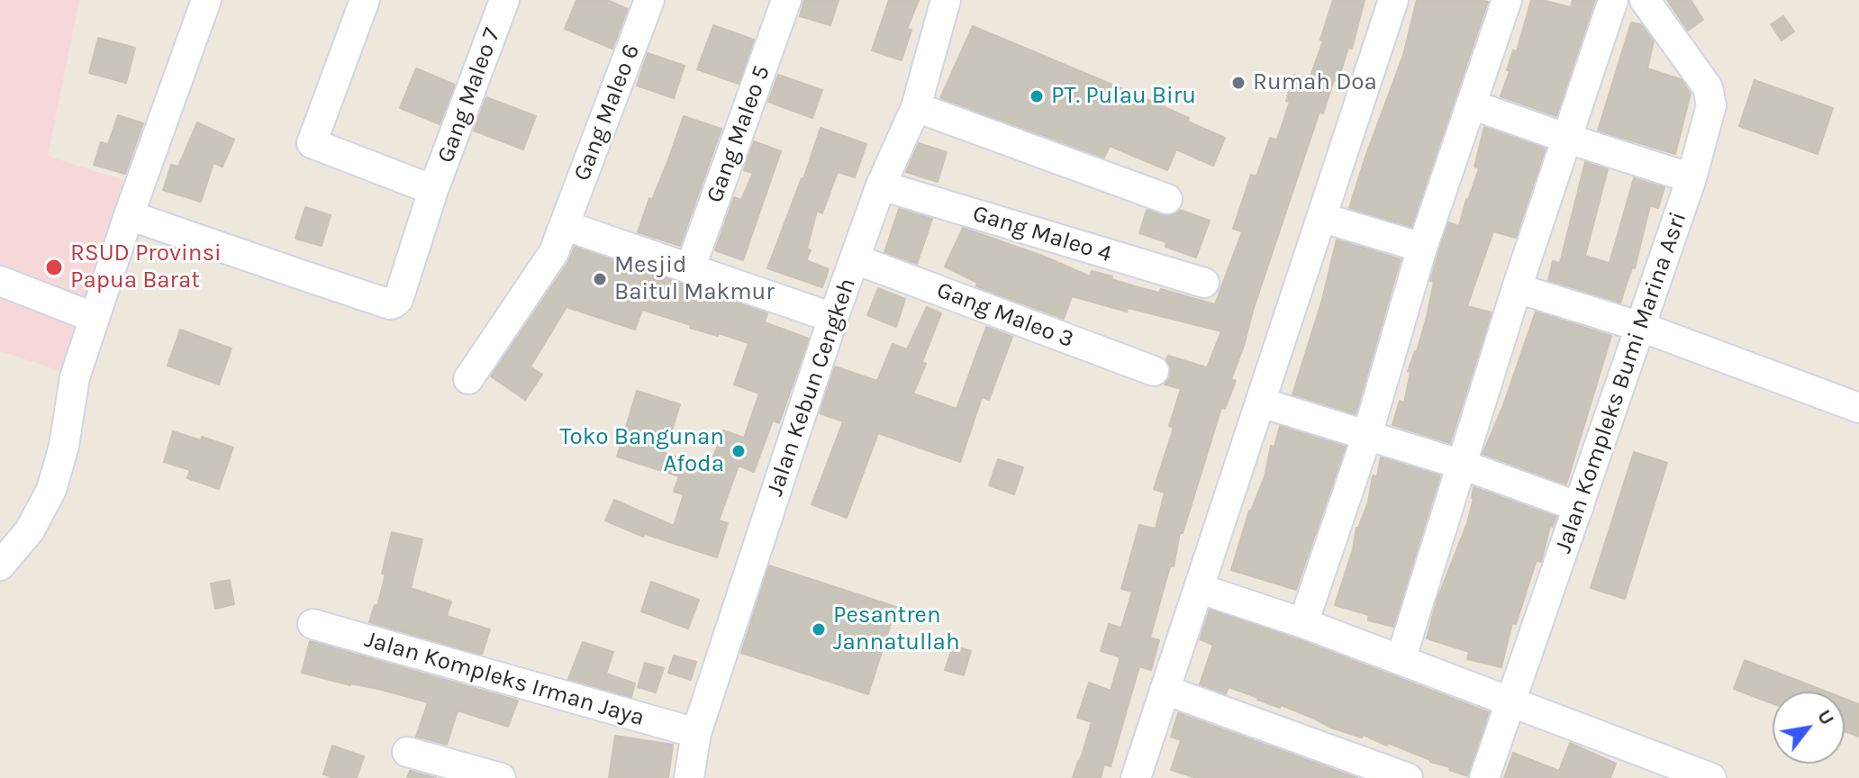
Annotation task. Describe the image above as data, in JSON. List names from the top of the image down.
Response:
{
  "streets": {
    "street": [
      "Gang Maleo 7",
      "Gang Maleo 6",
      "Gang Maleo 5",
      "Gang Maleo 4",
      "Gang Maleo 3",
      "Jalan Kompleks Bumi Marina Asri",
      "Jalan Kebun Cengkeh",
      "Jalan Kompleks Irman Jaya"
    ]
  },
  "crossings": [
    ["Gang Maleo 4", "Jalan Kebun Cengkeh"],
    ["Gang Maleo 3", "Jalan Kebun Cengkeh"],
    ["Jalan Kebun Cengkeh", "Jalan Kompleks Irman Jaya"]
  ],
  "places": [
    "Rumah Doa",
    "PT. Pulau Biru",
    "RSUD Provinsi Papua Barat",
    "Mesjid Baitul Makmur",
    "Toko Bangunan Afoda",
    "Pesantren Jannatullah"
  ],
  "north": "top right"
}
